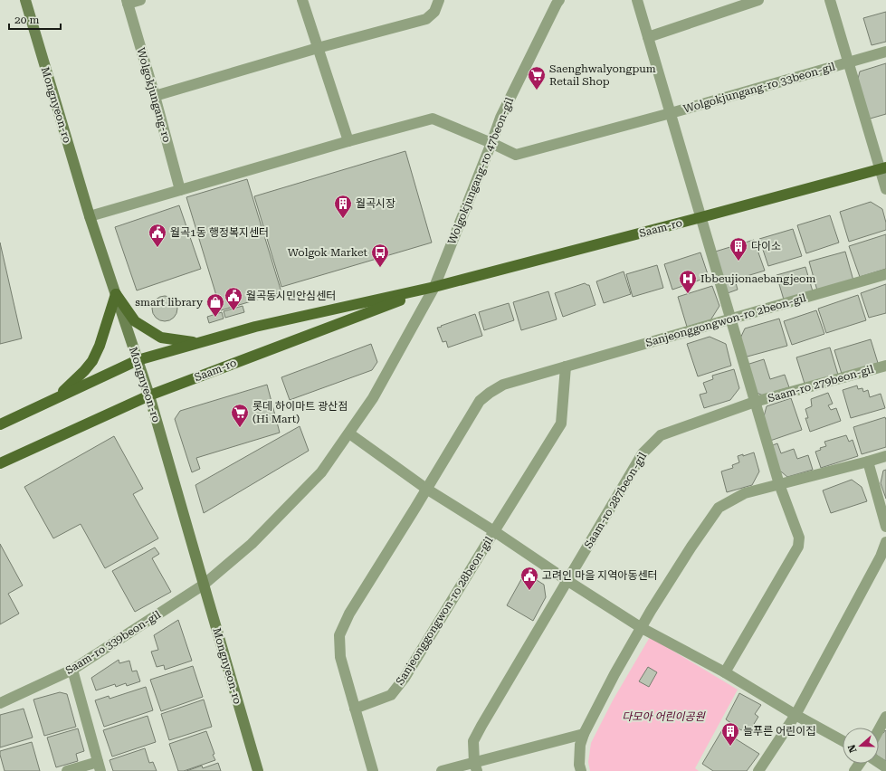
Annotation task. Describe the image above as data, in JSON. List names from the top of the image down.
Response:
{
  "streets": {
    "main road": ["Mongnyeon-ro", "Saam-ro"],
    "street": [
      "Wolgokjungang-ro 33beon-gil",
      "Wolgokjungang-ro",
      "Wolgokjungang-ro 47beon-gil",
      "Sanjeonggongwon-ro 2beon-gil",
      "Saam-ro 279beon-gil",
      "Saam-ro 287beon-gil",
      "Sanjeonggongwon-ro 28beon-gil",
      "Saam-ro 339beon-gil"
    ]
  },
  "crossings": [
    ["Wolgokjungang-ro 33beon-gil", "Wolgokjungang-ro"],
    ["Wolgokjungang-ro 33beon-gil", "Mongnyeon-ro"],
    ["Wolgokjungang-ro 33beon-gil", "Wolgokjungang-ro 47beon-gil"],
    ["Wolgokjungang-ro 33beon-gil", "Saam-ro"],
    ["Mongnyeon-ro", "Saam-ro"],
    ["Mongnyeon-ro", "Saam-ro 339beon-gil"],
    ["Wolgokjungang-ro 47beon-gil", "Saam-ro"],
    ["Wolgokjungang-ro 47beon-gil", "Sanjeonggongwon-ro 28beon-gil"],
    ["Sanjeonggongwon-ro 2beon-gil", "Sanjeonggongwon-ro 28beon-gil"],
    ["Saam-ro 279beon-gil", "Saam-ro 287beon-gil"],
    ["Saam-ro 287beon-gil", "Sanjeonggongwon-ro 28beon-gil"]
  ],
  "parks": ["다모아 어린이공원"],
  "places": {
    "supermarket": ["Saenghwalyongpum Retail Shop", "롯데 하이마트 광산점 (Hi Mart)"],
    "building": ["월곡시장", "다이소", "늘푸른 어린이집"],
    "public building": ["월곡1동 행정복지센터", "월곡동시민안심센터", "고려인 마을 지역아동센터"],
    "bus stop": ["Wolgok Market"],
    "hospital": ["Ibbeujionaebangjeom"],
    "shop": ["smart library"]
  },
  "scale_bar": "20 m",
  "north": "left"
}
